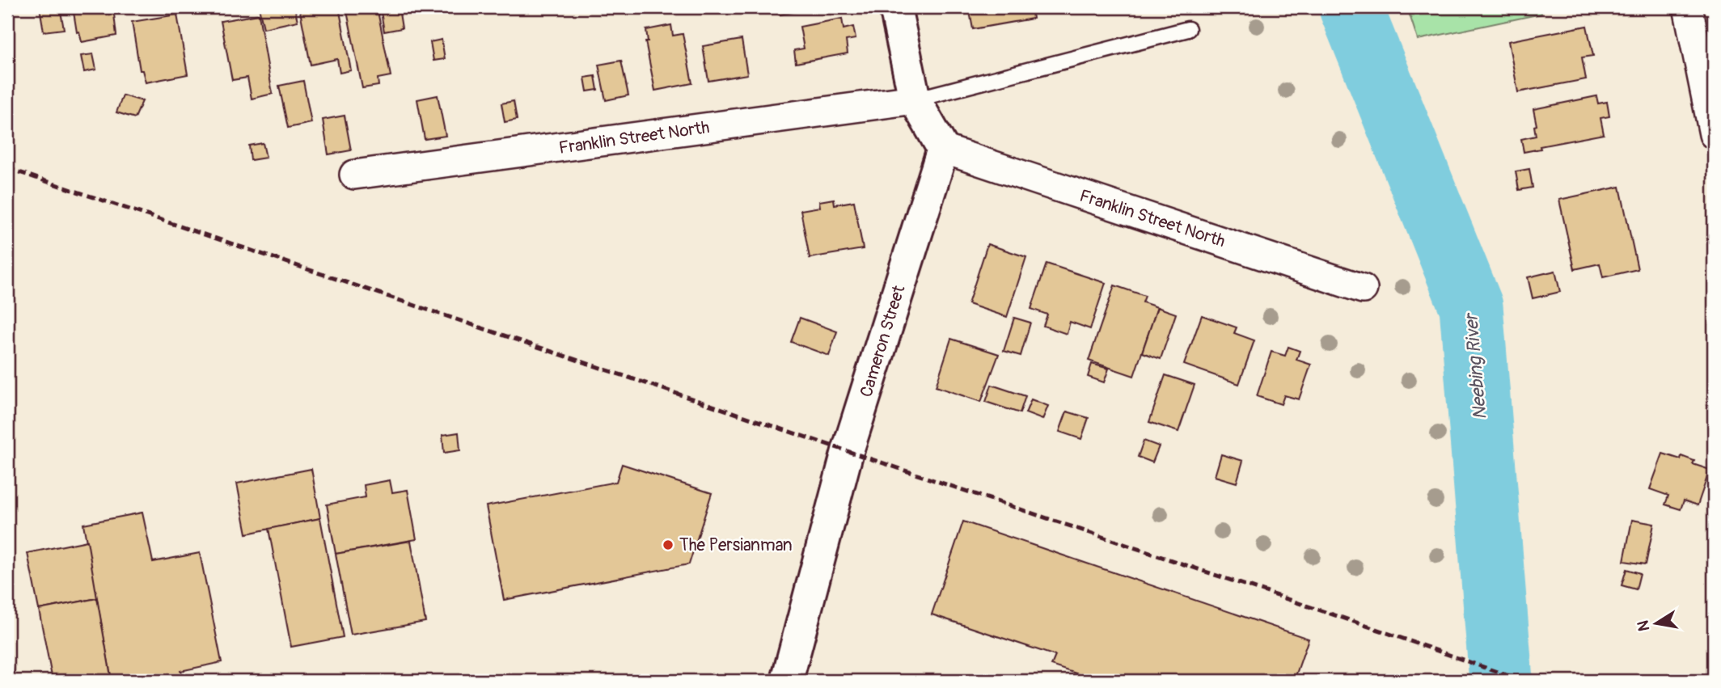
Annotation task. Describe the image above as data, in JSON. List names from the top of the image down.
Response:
{
  "streets": {
    "street": ["Franklin Street North", "Cameron Street"]
  },
  "crossings": [
    ["Franklin Street North", "Cameron Street"]
  ],
  "water": ["Neebing River"],
  "places": ["The Persianman"],
  "north": "left"
}
